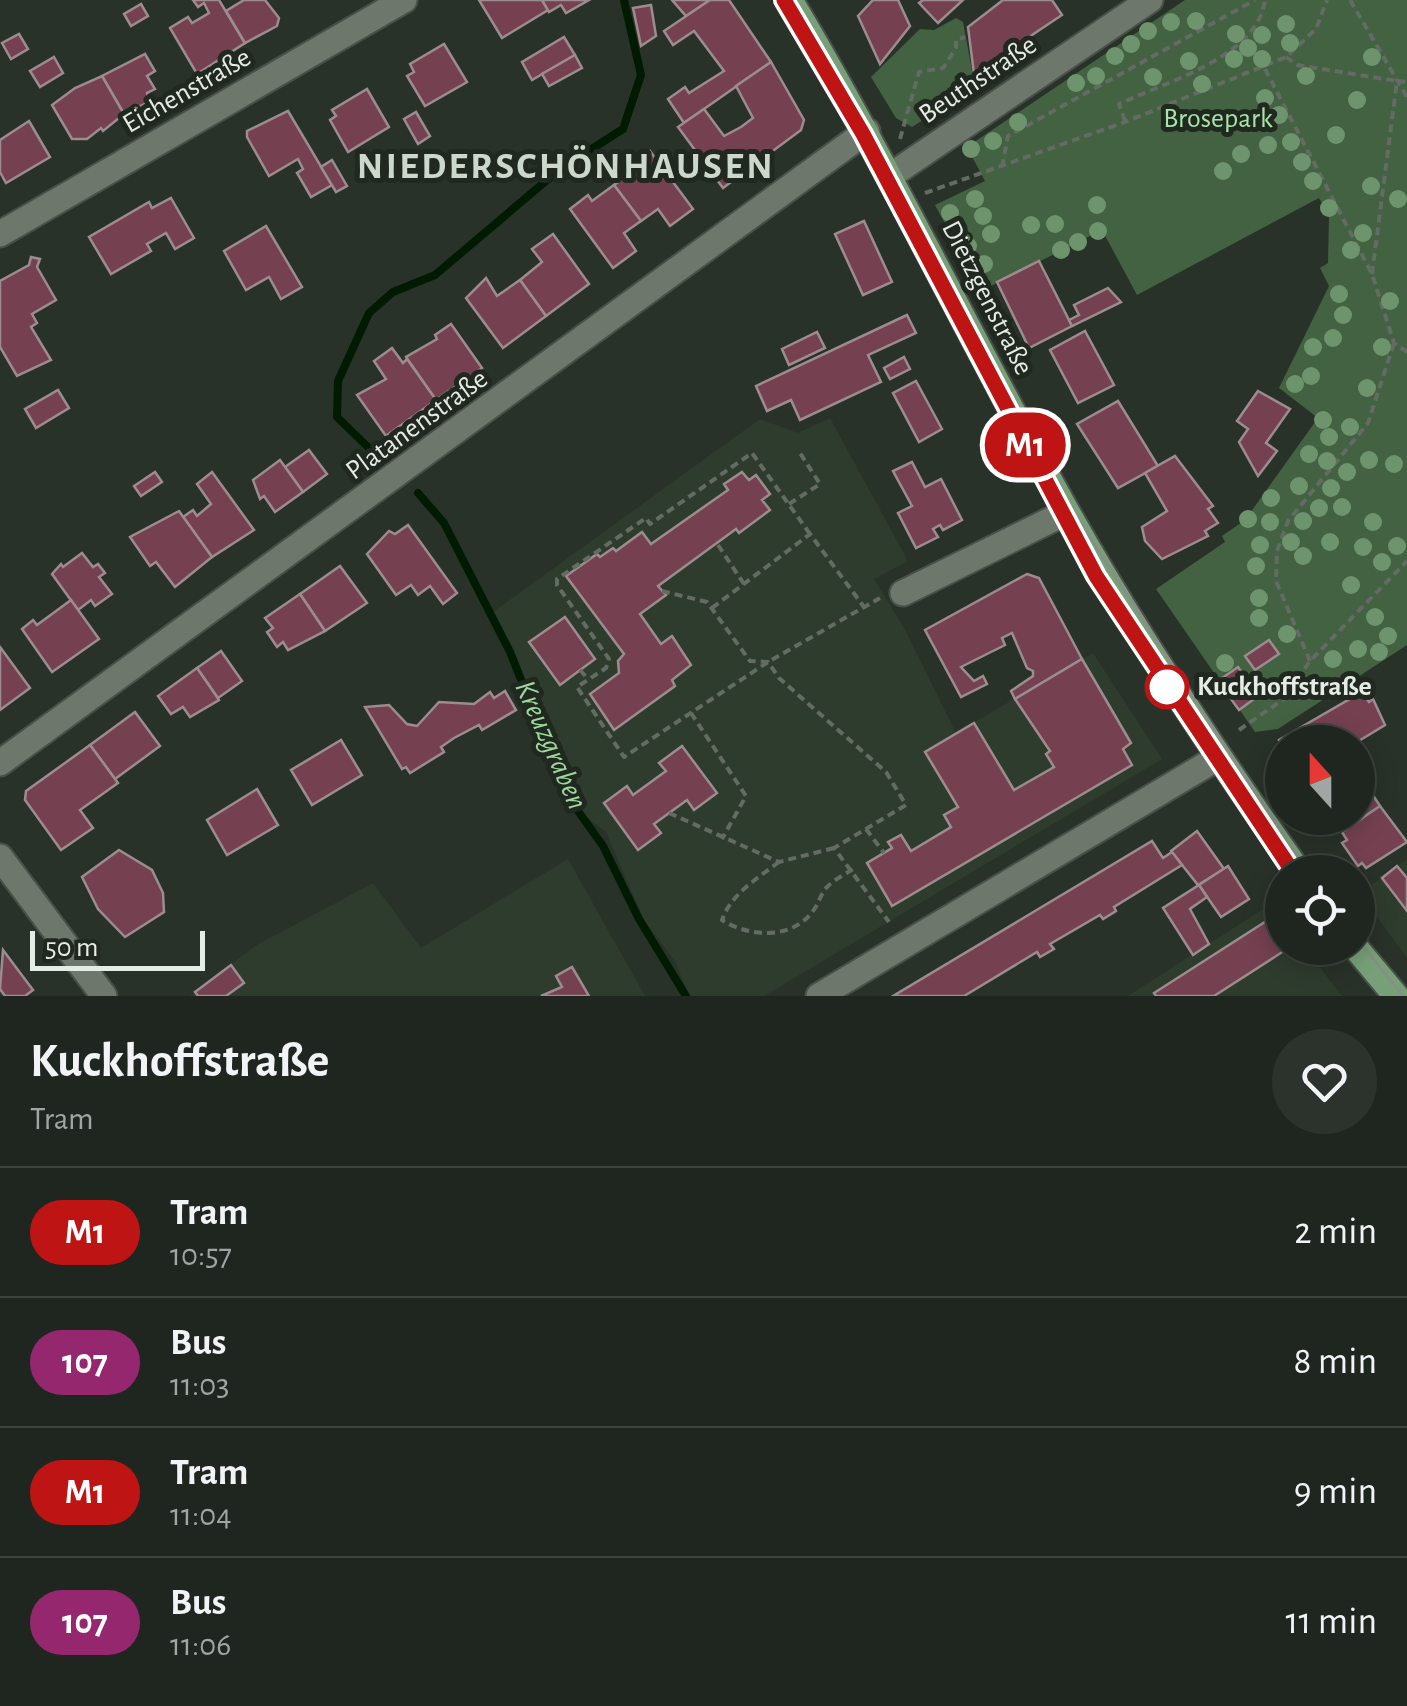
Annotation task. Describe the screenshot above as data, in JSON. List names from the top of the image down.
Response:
{
  "streets": {
    "main road": ["Dietzgenstraße"],
    "street": ["Beuthstraße", "Eichenstraße", "Platanenstraße"]
  },
  "crossings": [
    ["Beuthstraße", "Dietzgenstraße"],
    ["Dietzgenstraße", "Platanenstraße"]
  ],
  "districts": ["NIEDERSCHÖNHAUSEN"],
  "water": ["Kreuzgraben"],
  "parks": ["Brosepark"],
  "places": ["Kuckhoffstraße"],
  "lines": ["tram line M1"],
  "scale_bar": "50 m",
  "north": "top",
  "page": {
    "on_map": "M1",
    "scale": "50 m",
    "heading": ["Kuckhoffstraße", "Tram"],
    "list": [
      {
        "mark": "M1",
        "name": "Tram",
        "note": "10:57",
        "value": "2 min"
      },
      {
        "mark": "107",
        "name": "Bus",
        "note": "11:03",
        "value": "8 min"
      },
      {
        "mark": "M1",
        "name": "Tram",
        "note": "11:04",
        "value": "9 min"
      },
      {
        "mark": "107",
        "name": "Bus",
        "note": "11:06",
        "value": "11 min"
      }
    ]
  }
}
